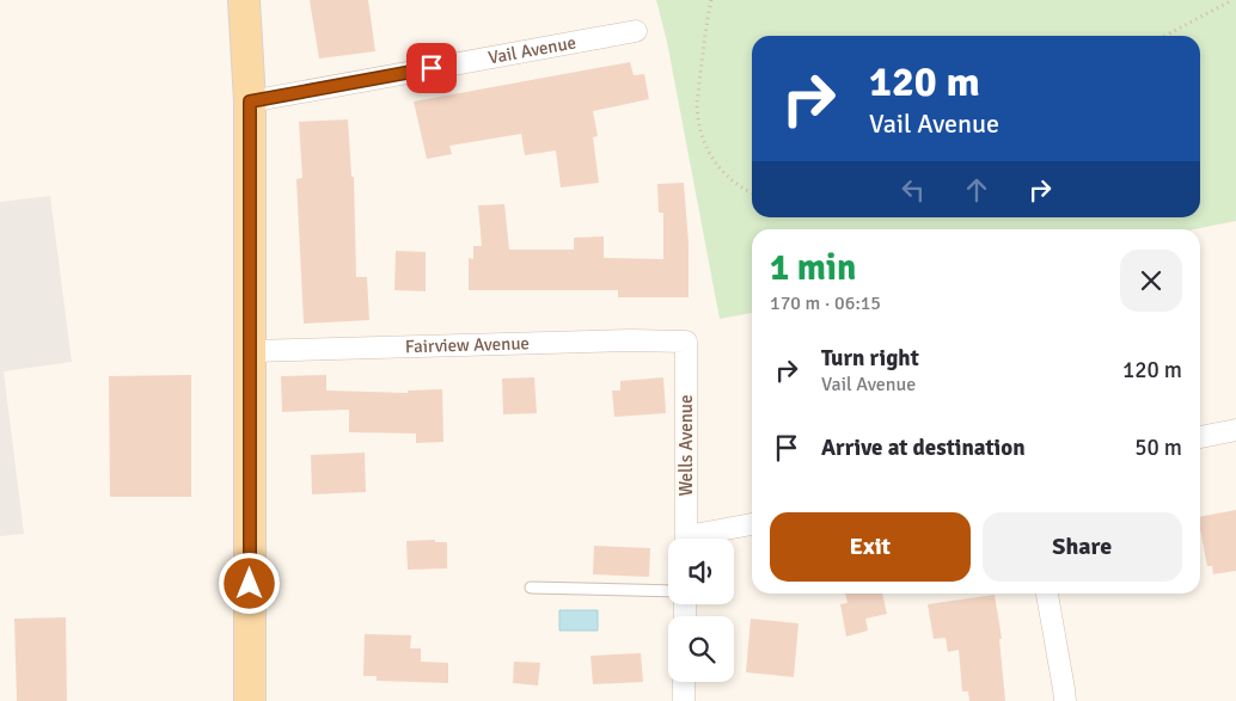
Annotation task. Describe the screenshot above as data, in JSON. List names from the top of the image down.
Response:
{
  "streets": {
    "street": ["Vail Avenue", "Fairview Avenue", "Wells Avenue"]
  },
  "crossings": [
    ["Fairview Avenue", "Wells Avenue"]
  ],
  "page": {
    "turn": ["120 m", "Vail Avenue"],
    "heading": ["1 min", "170 m · 06:15"],
    "list": [
      {
        "name": "Turn right",
        "note": "Vail Avenue",
        "value": "120 m"
      },
      {
        "name": "Arrive at destination",
        "value": "50 m"
      }
    ],
    "buttons": ["Exit", "Share"]
  }
}
